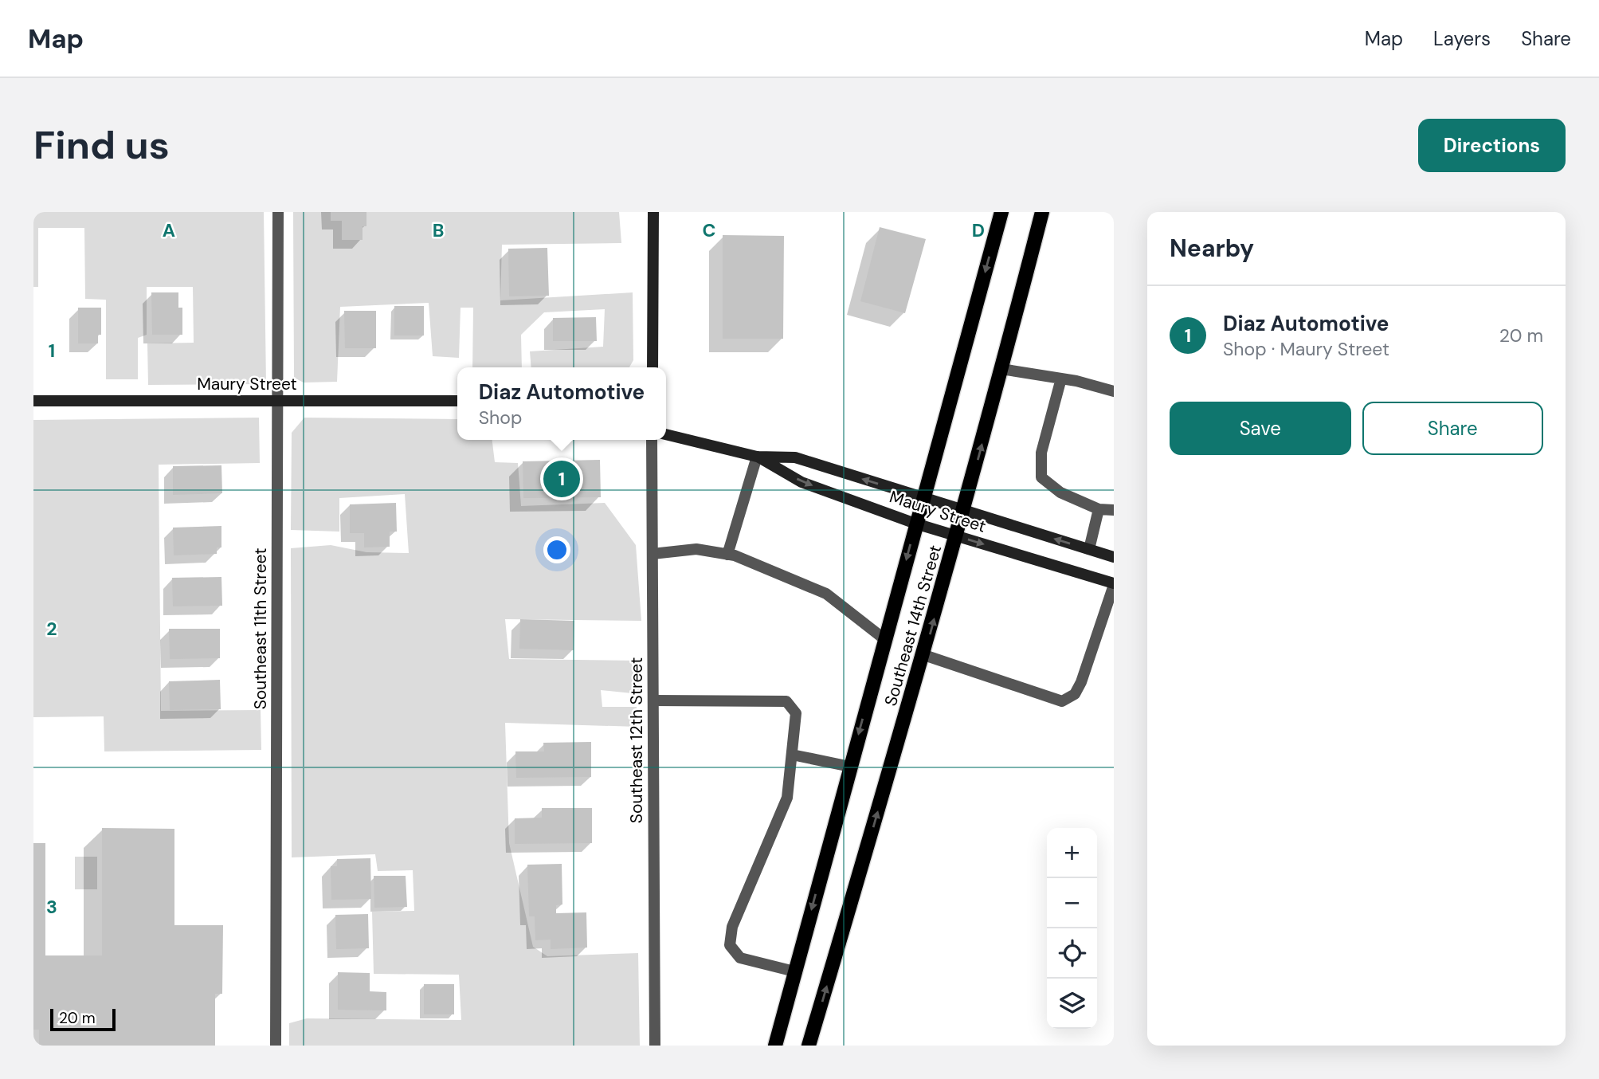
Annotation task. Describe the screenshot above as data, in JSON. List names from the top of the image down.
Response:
{
  "streets": {
    "main road": ["Maury Street", "Southeast 14th Street"],
    "street": ["Southeast 11th Street", "Southeast 12th Street"]
  },
  "crossings": [
    ["Maury Street", "Southeast 14th Street"],
    ["Maury Street", "Southeast 11th Street"]
  ],
  "scale_bar": "20 m",
  "page": {
    "header": "Map",
    "nav": ["Map", "Layers", "Share"],
    "buttons": [
      "Directions",
      ["Save", "Share"]
    ],
    "title": "Find us",
    "heading": "Nearby",
    "list": [
      {
        "mark": "1",
        "name": "Diaz Automotive",
        "note": "Shop · Maury Street",
        "value": "20 m"
      }
    ],
    "popup": ["Diaz Automotive", "Shop"],
    "pins": "1",
    "map_buttons": ["+", "−"],
    "scale": "20 m"
  },
  "grid": {
    "columns": [
      "A",
      "B",
      "C",
      "D"
    ],
    "rows": ["1", "2", "3"]
  }
}
